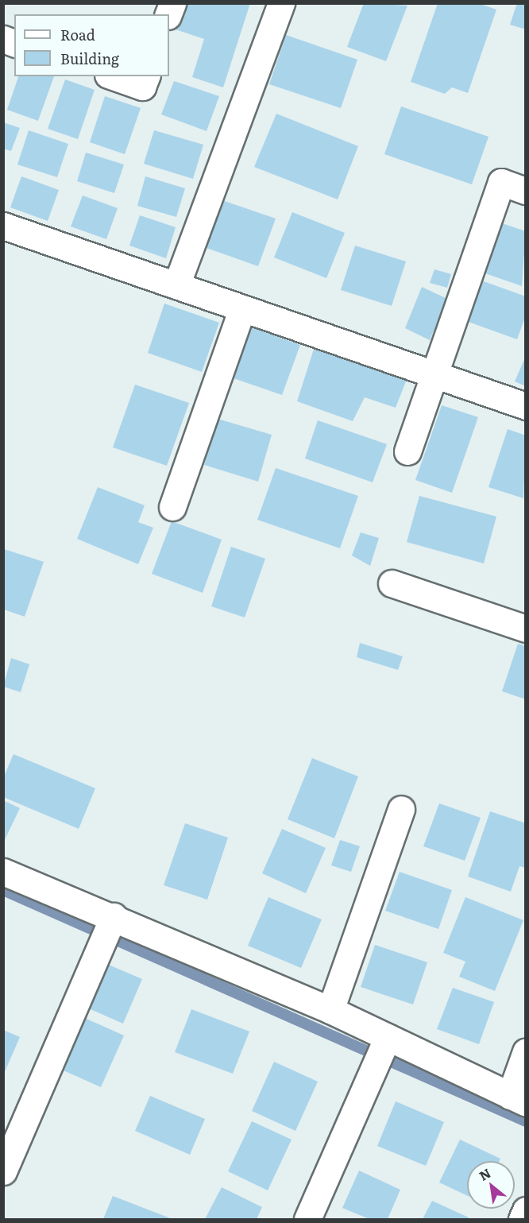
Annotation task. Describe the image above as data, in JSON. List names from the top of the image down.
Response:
{
  "legend": ["Road", "Building"],
  "north": "top left"
}
